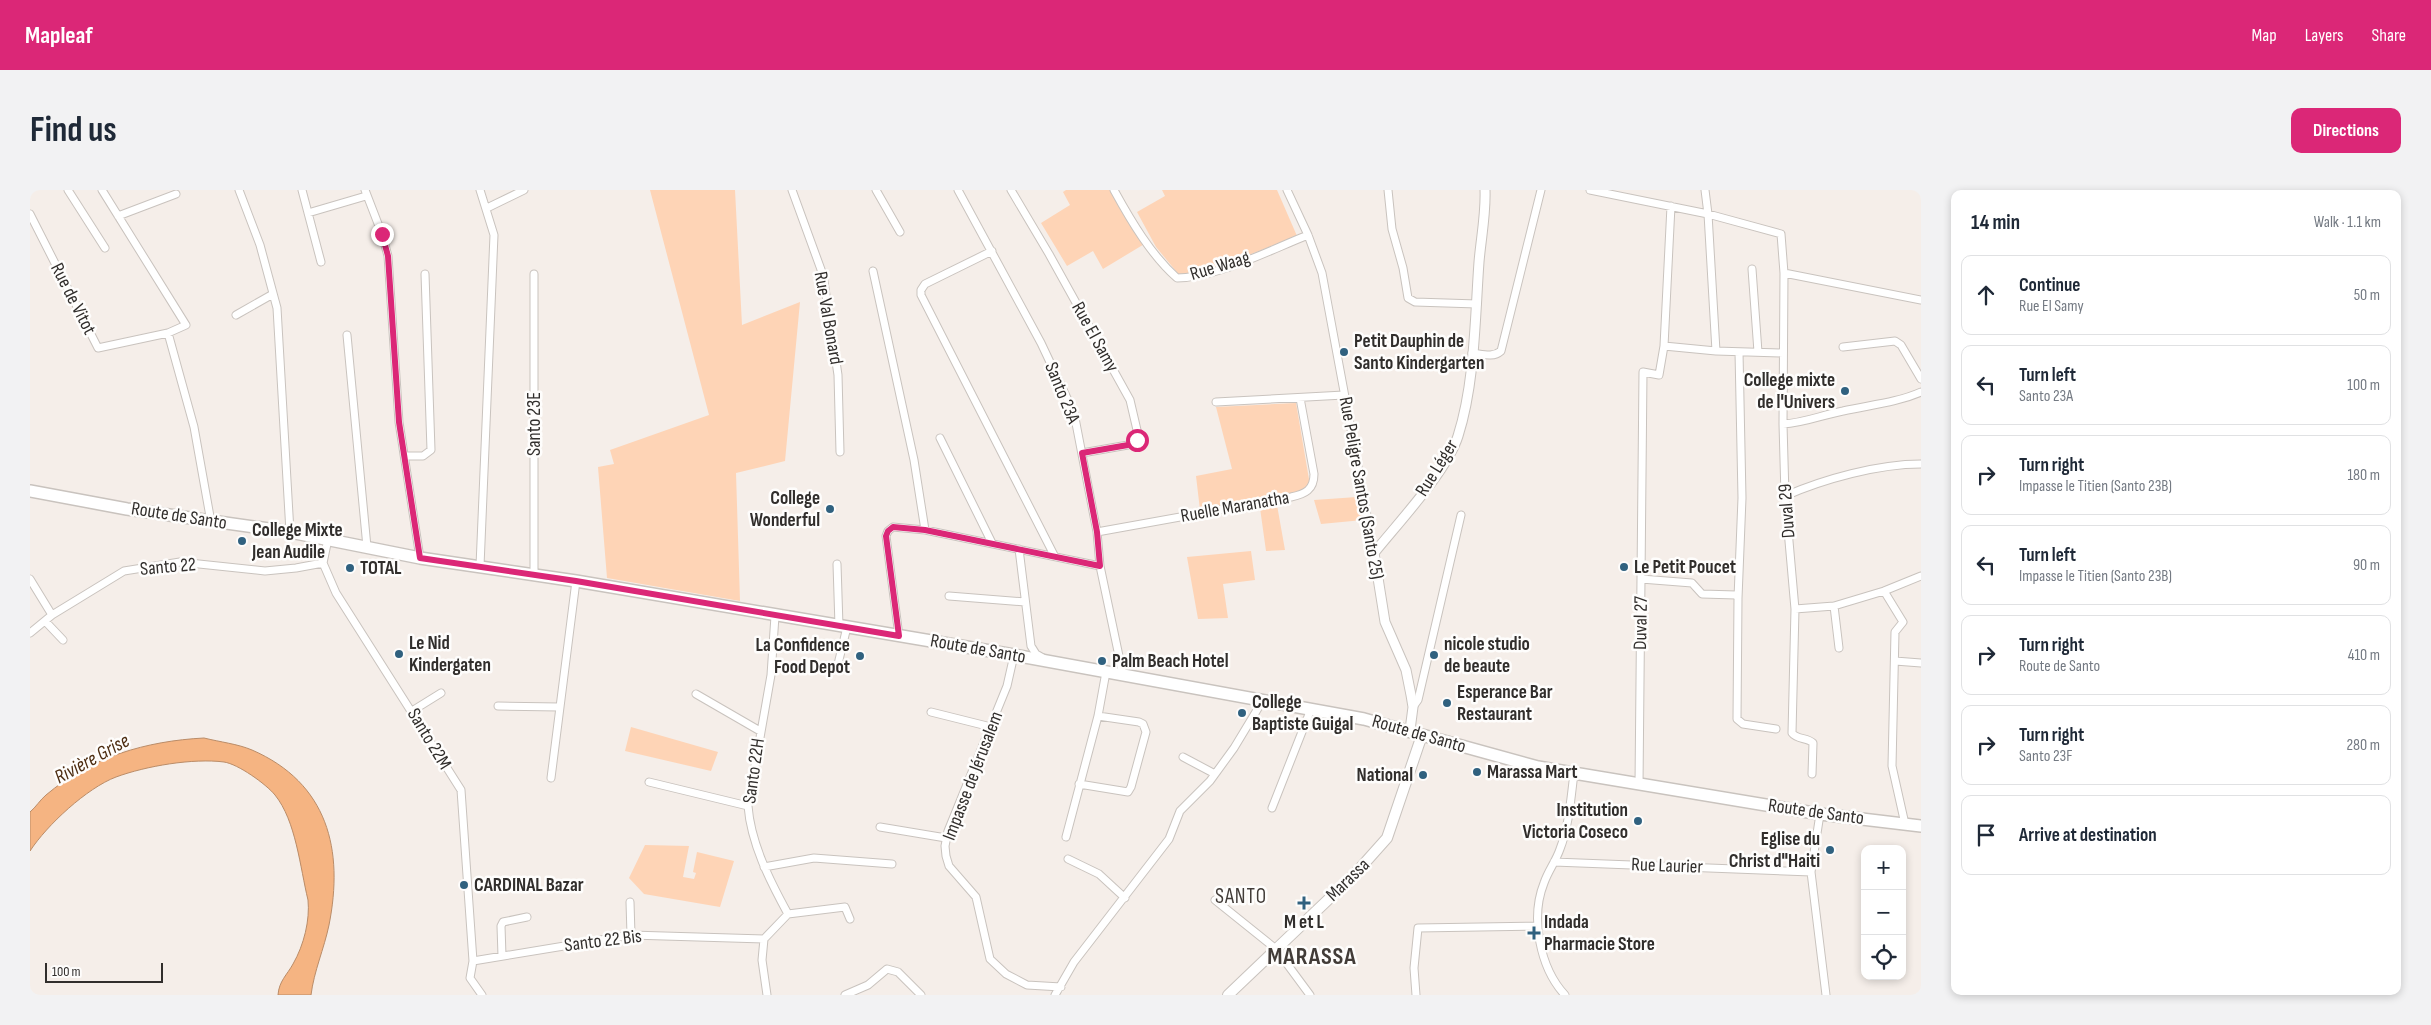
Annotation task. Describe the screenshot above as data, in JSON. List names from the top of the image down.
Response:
{
  "streets": {
    "main road": ["Route de Santo", "Marassa"],
    "street": [
      "Rue Waag",
      "Rue de Vitot",
      "Rue Val Bonard",
      "Rue El Samy",
      "Santo 23A",
      "Santo 23E",
      "Rue Léger",
      "Rue Peligre Santos (Santo 25)",
      "Ruelle Maranatha",
      "Duval 29",
      "Santo 22",
      "Duval 27",
      "Santo 22M",
      "Santo 22H",
      "Impasse de Jérusalem",
      "Rue Laurier",
      "Santo 22 Bis"
    ]
  },
  "crossings": [
    ["Rue Waag", "Rue Peligre Santos (Santo 25)"],
    ["Rue El Samy", "Santo 23A"],
    ["Santo 23A", "Ruelle Maranatha"],
    ["Santo 23A", "Route de Santo"],
    ["Santo 23E", "Route de Santo"],
    ["Rue Léger", "Rue Peligre Santos (Santo 25)"],
    ["Rue Peligre Santos (Santo 25)", "Route de Santo"],
    ["Route de Santo", "Duval 27"],
    ["Route de Santo", "Santo 22H"],
    ["Route de Santo", "Impasse de Jérusalem"],
    ["Route de Santo", "Marassa"],
    ["Santo 22", "Santo 22M"],
    ["Santo 22M", "Santo 22 Bis"]
  ],
  "districts": ["SANTO", "MARASSA"],
  "water": ["Rivière Grise"],
  "places": {
    "other": [
      "Petit Dauphin de Santo Kindergarten",
      "College mixte de l'Univers",
      "College Wonderful",
      "College Mixte Jean Audile",
      "Le Petit Poucet",
      "TOTAL",
      "Le Nid Kindergaten",
      "nicole studio de beaute",
      "La Confidence Food Depot",
      "Palm Beach Hotel",
      "Esperance Bar Restaurant",
      "College Baptiste Guigal",
      "Marassa Mart",
      "National",
      "Institution Victoria Coseco",
      "Eglise du Christ d\"Haiti",
      "CARDINAL Bazar"
    ],
    "health": ["M et L", "Indada Pharmacie Store"]
  },
  "scale_bar": "100 m",
  "page": {
    "header": "Mapleaf",
    "nav": ["Map", "Layers", "Share"],
    "buttons": "Directions",
    "title": "Find us",
    "heading": ["14 min", "Walk · 1.1 km"],
    "list": [
      ["Continue", "Rue El Samy", "50 m"],
      ["Turn left", "Santo 23A", "100 m"],
      ["Turn right", "Impasse le Titien (Santo 23B)", "180 m"],
      ["Turn left", "Impasse le Titien (Santo 23B)", "90 m"],
      ["Turn right", "Route de Santo", "410 m"],
      ["Turn right", "Santo 23F", "280 m"],
      "Arrive at destination"
    ],
    "map_buttons": ["+", "−"],
    "scale": "100 m"
  }
}
